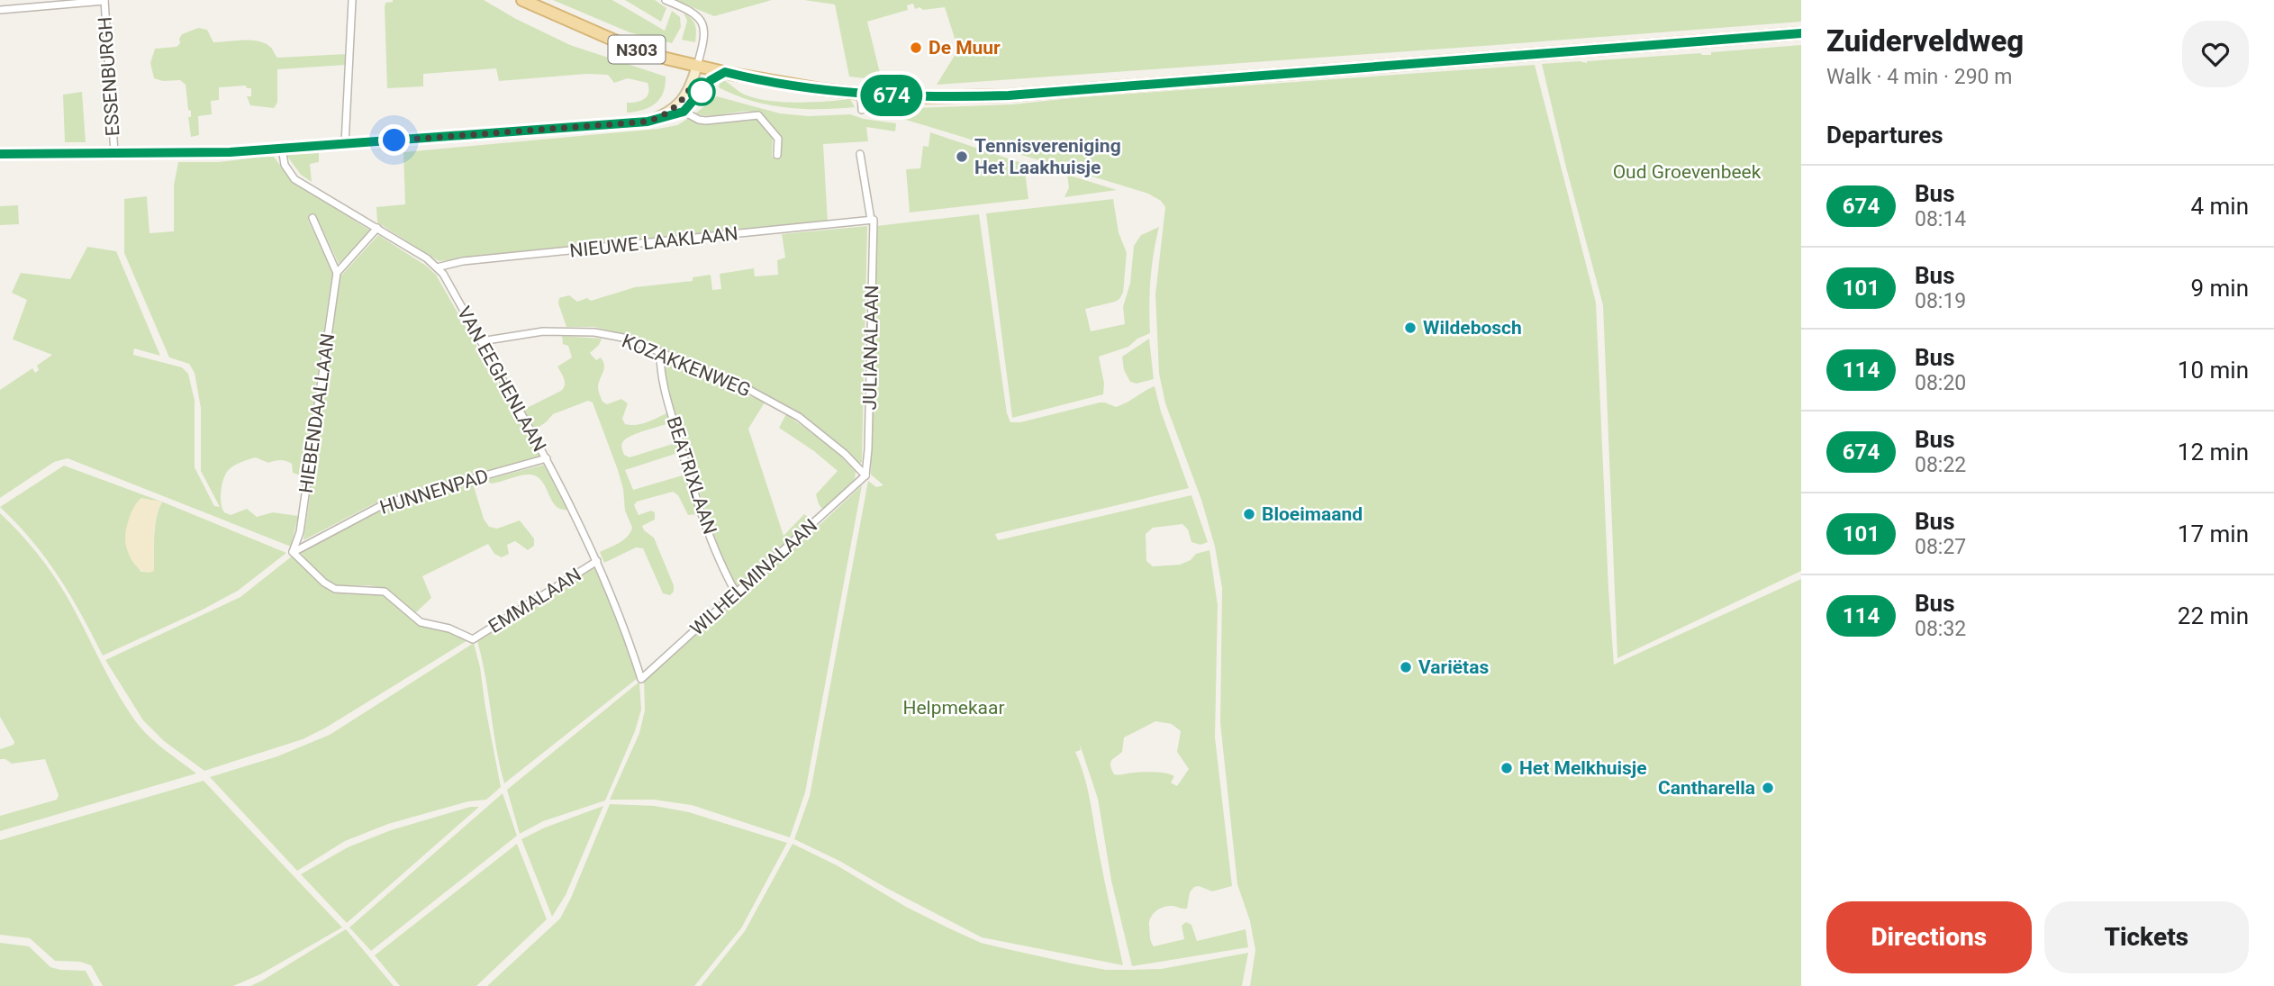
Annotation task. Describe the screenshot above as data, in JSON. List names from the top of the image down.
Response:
{
  "streets": {
    "main road": ["N303"],
    "street": [
      "ESSENBURGH",
      "NIEUWE LAAKLAAN",
      "JULIANALAAN",
      "KOZAKKENWEG",
      "VAN EEGHENLAAN",
      "HIEBENDAALLAAN",
      "BEATRIXLAAN",
      "HUNNENPAD",
      "WILHELMINALAAN",
      "EMMALAAN"
    ]
  },
  "crossings": [
    ["NIEUWE LAAKLAAN", "JULIANALAAN"],
    ["NIEUWE LAAKLAAN", "VAN EEGHENLAAN"],
    ["JULIANALAAN", "KOZAKKENWEG"],
    ["JULIANALAAN", "WILHELMINALAAN"],
    ["KOZAKKENWEG", "VAN EEGHENLAAN"],
    ["KOZAKKENWEG", "BEATRIXLAAN"],
    ["KOZAKKENWEG", "WILHELMINALAAN"],
    ["VAN EEGHENLAAN", "HUNNENPAD"],
    ["VAN EEGHENLAAN", "WILHELMINALAAN"],
    ["VAN EEGHENLAAN", "EMMALAAN"],
    ["HIEBENDAALLAAN", "HUNNENPAD"],
    ["HIEBENDAALLAAN", "EMMALAAN"],
    ["BEATRIXLAAN", "WILHELMINALAAN"],
    ["HUNNENPAD", "EMMALAAN"]
  ],
  "parks": ["Oud Groevenbeek", "Helpmekaar"],
  "places": [
    "De Muur",
    "Tennisvereniging Het Laakhuisje",
    "Wildebosch",
    "Bloeimaand",
    "Variëtas",
    "Het Melkhuisje",
    "Cantharella"
  ],
  "lines": ["bus line 674"],
  "page": {
    "on_map": "674",
    "heading": [
      ["Zuiderveldweg", "Walk · 4 min · 290 m"],
      "Departures"
    ],
    "list": [
      {
        "mark": "674",
        "name": "Bus",
        "note": "08:14",
        "value": "4 min"
      },
      {
        "mark": "101",
        "name": "Bus",
        "note": "08:19",
        "value": "9 min"
      },
      {
        "mark": "114",
        "name": "Bus",
        "note": "08:20",
        "value": "10 min"
      },
      {
        "mark": "674",
        "name": "Bus",
        "note": "08:22",
        "value": "12 min"
      },
      {
        "mark": "101",
        "name": "Bus",
        "note": "08:27",
        "value": "17 min"
      },
      {
        "mark": "114",
        "name": "Bus",
        "note": "08:32",
        "value": "22 min"
      }
    ],
    "buttons": ["Directions", "Tickets"]
  }
}
